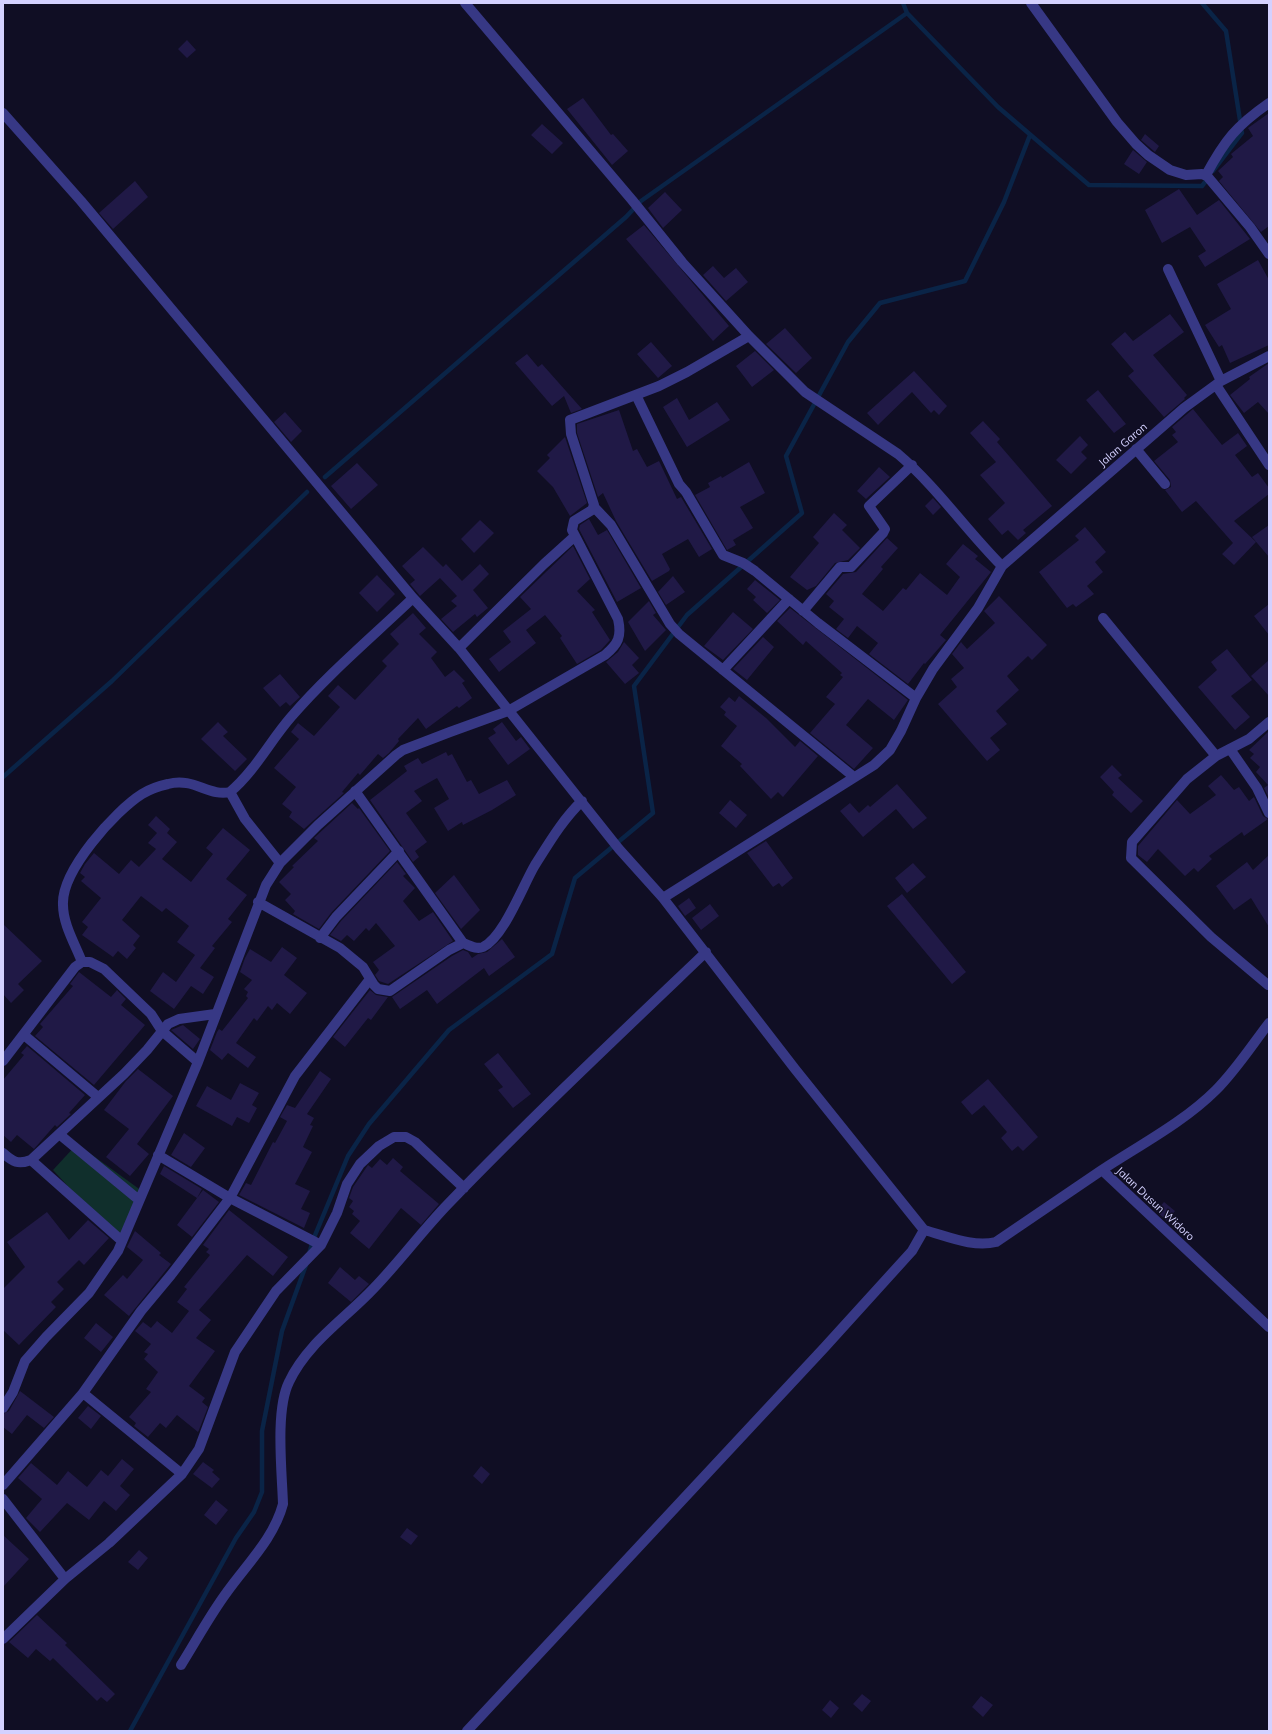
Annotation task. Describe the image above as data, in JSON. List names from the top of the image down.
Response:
{
  "streets": {
    "street": ["Jalan Garon", "Jalan Dusun Widoro"]
  }
}
